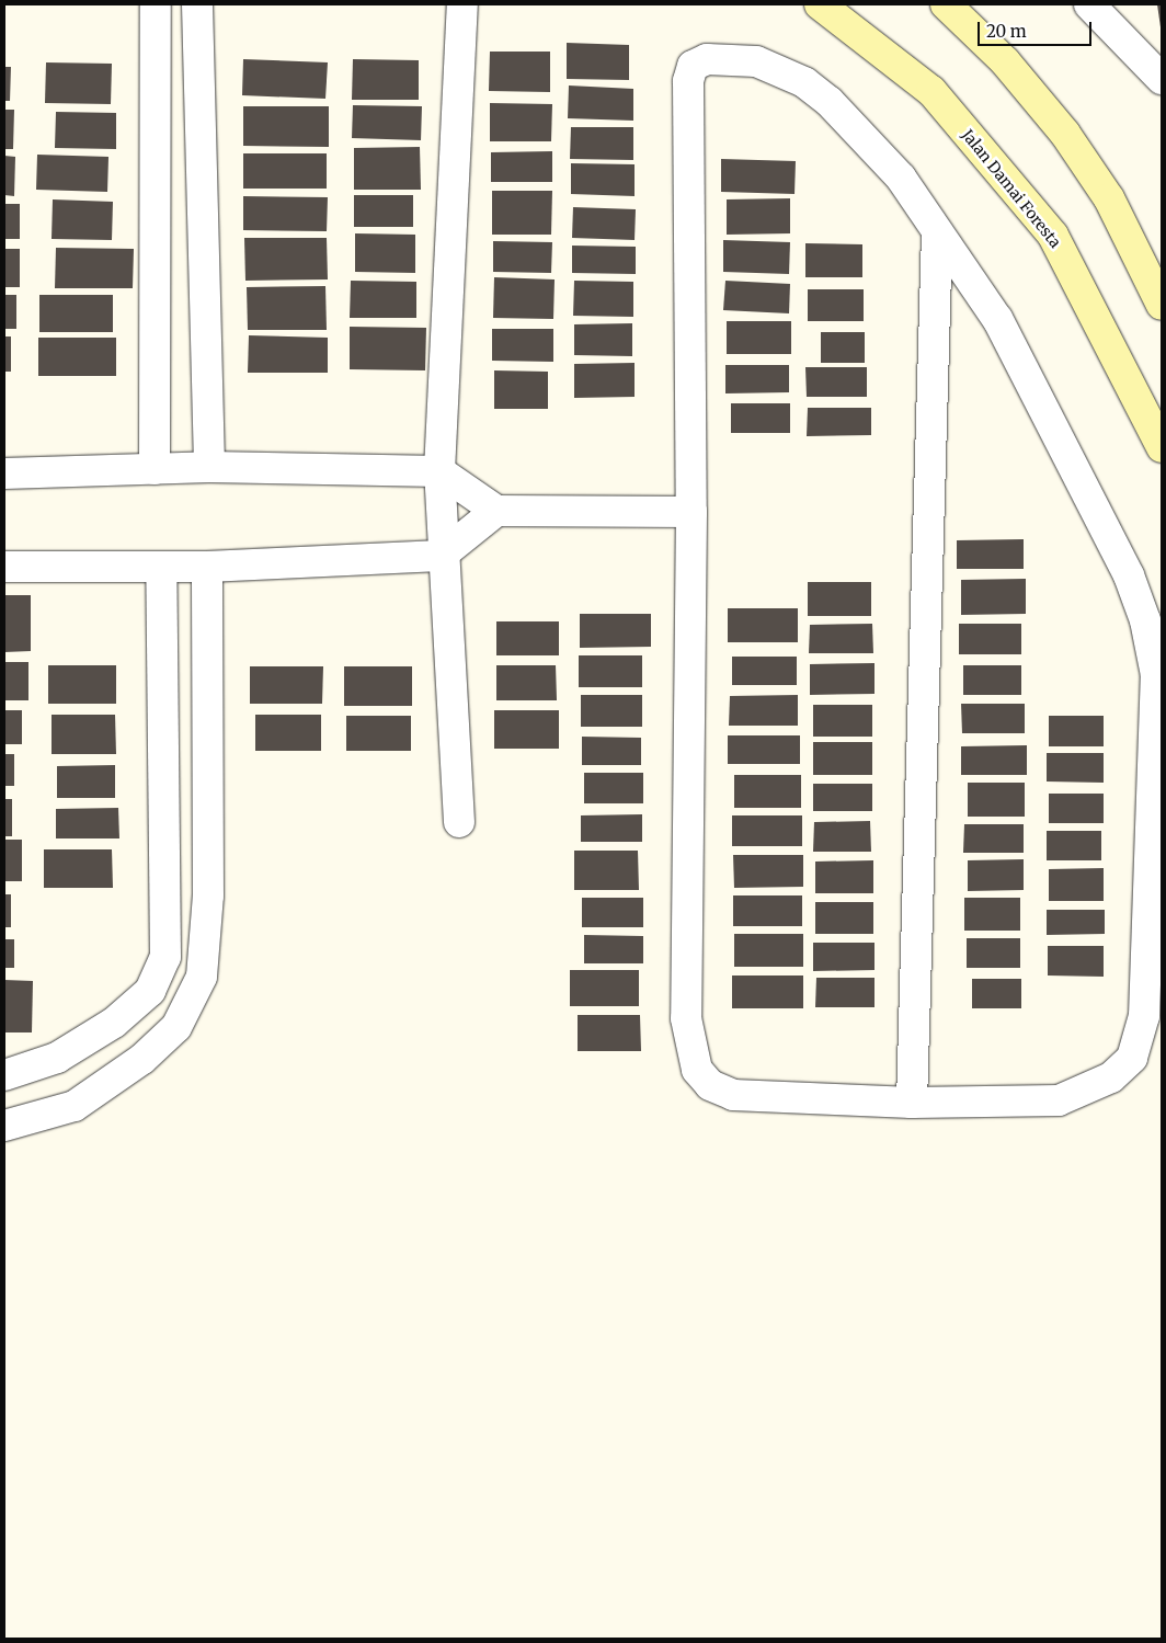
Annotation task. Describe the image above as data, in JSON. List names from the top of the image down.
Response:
{
  "streets": {
    "main road": ["Jalan Damai Foresta"]
  },
  "scale_bar": "20 m"
}
